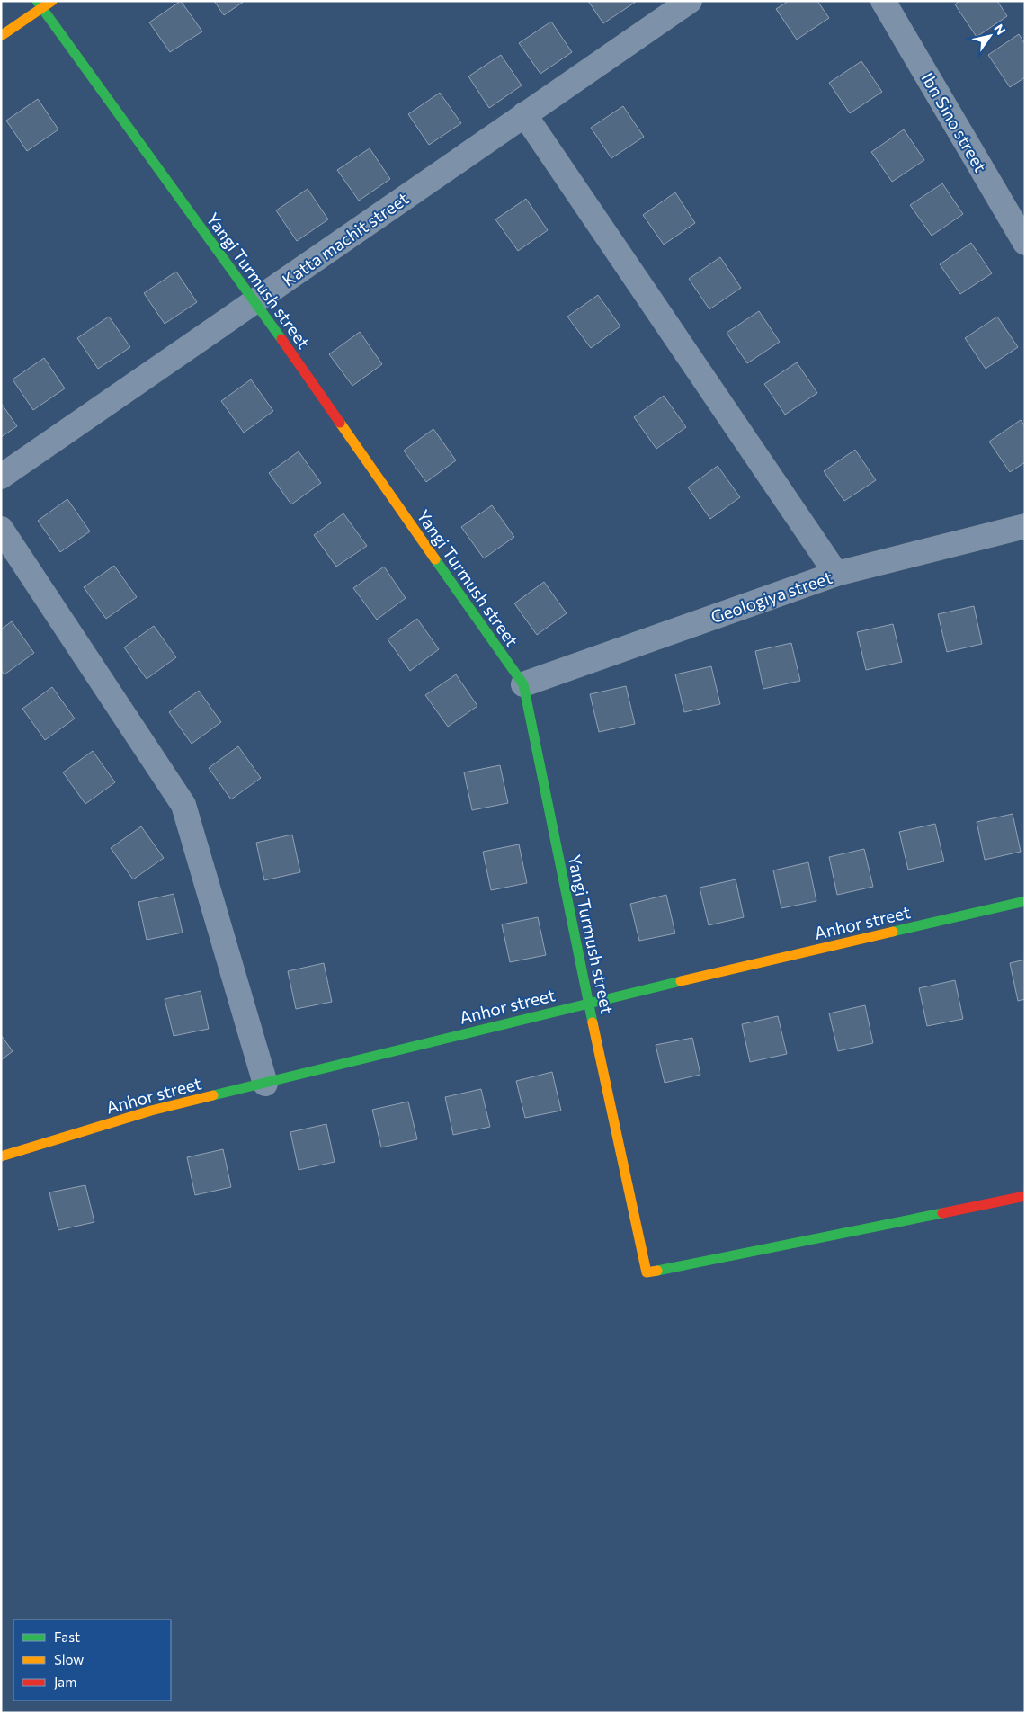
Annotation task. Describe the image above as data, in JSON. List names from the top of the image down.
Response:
{
  "streets": {
    "street": [
      "Ibn Sino street",
      "Katta machit street",
      "Yangi Turmush street",
      "Geologiya street",
      "Anhor street"
    ]
  },
  "crossings": [
    ["Katta machit street", "Yangi Turmush street"],
    ["Yangi Turmush street", "Geologiya street"],
    ["Yangi Turmush street", "Anhor street"]
  ],
  "legend": ["Fast", "Slow", "Jam"],
  "north": "top right"
}
